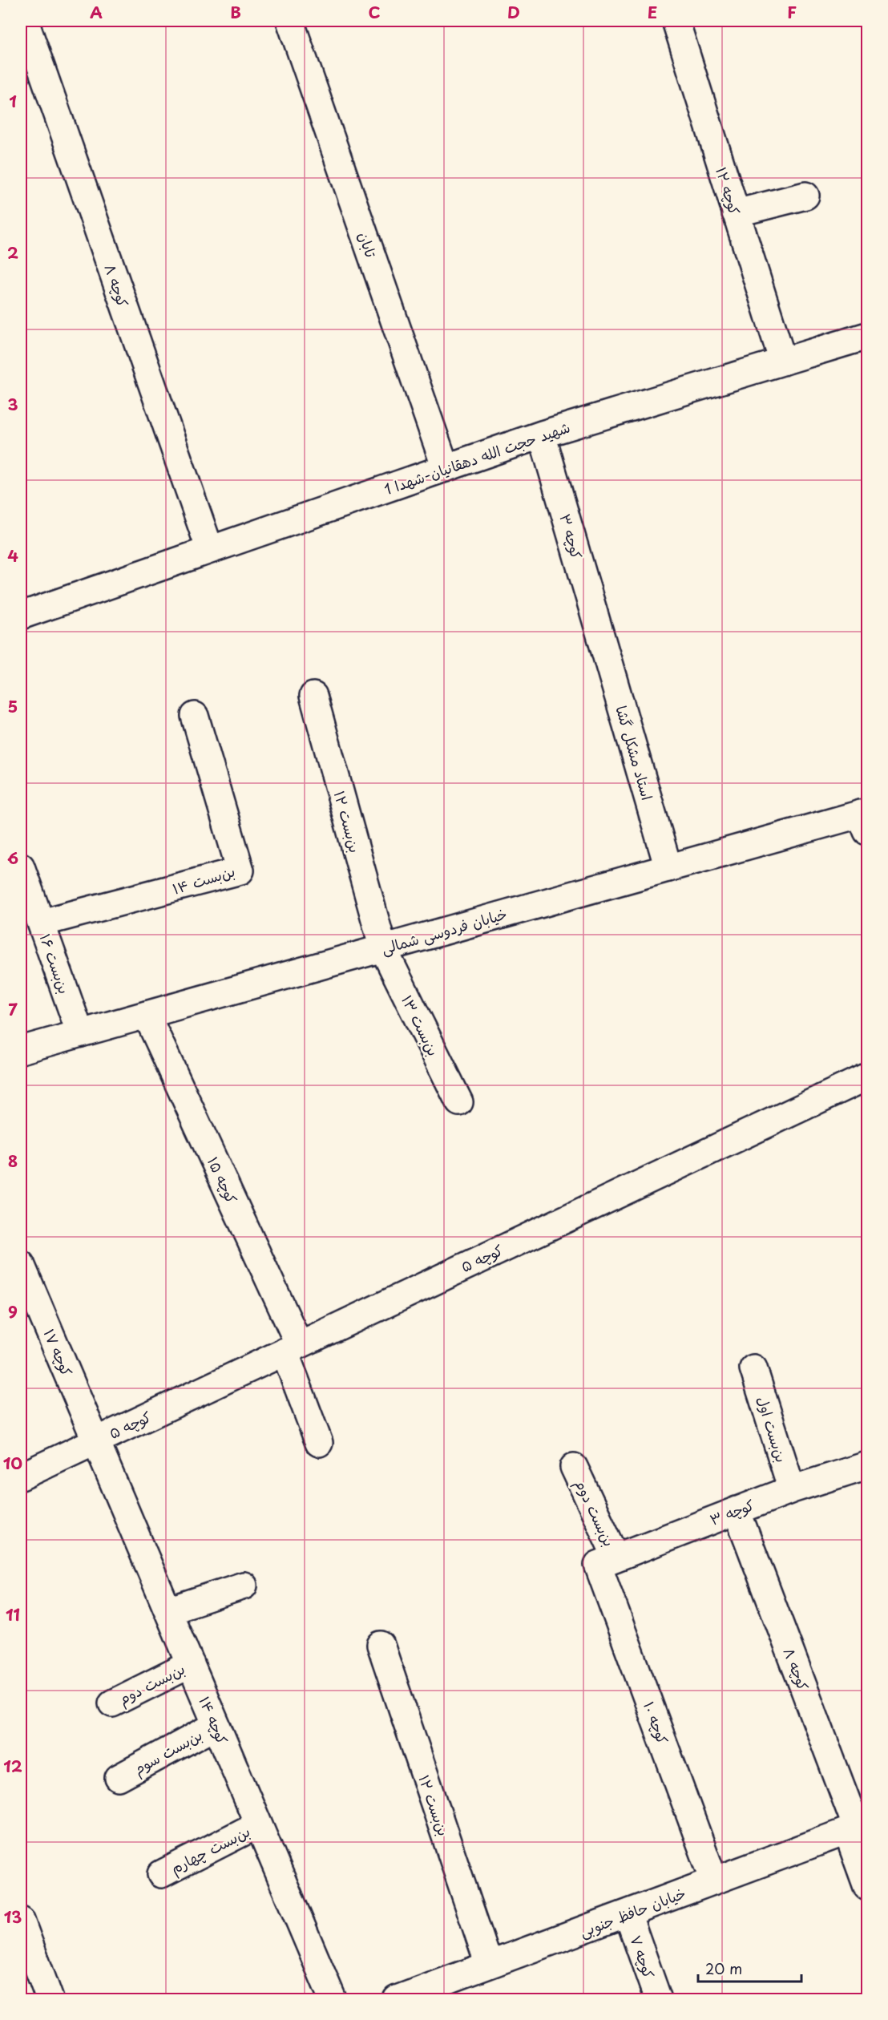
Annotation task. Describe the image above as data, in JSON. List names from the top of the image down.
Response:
{
  "streets": {
    "street": [
      "کوچه ۱۲",
      "تابان",
      "کوچه ۸",
      "شهید حجت الله دهقانیان-شهدا 1",
      "کوچه ۳",
      "استاد مشکل گشا",
      "بن‌بست ۱۲",
      "بن‌بست ۱۴",
      "خیابان فردوسی شمالی",
      "بن‌بست ۱۶",
      "بن‌بست ۱۳",
      "کوچه ۱۵",
      "کوچه ۵",
      "کوچه ۱۷",
      "بن‌بست اول",
      "بن‌بست دوم",
      "کوچه ۱۴",
      "کوچه ۱۰",
      "بن‌بست سوم",
      "بن‌بست چهارم",
      "خیابان حافظ جنوبی",
      "کوچه ۷"
    ]
  },
  "crossings": [
    ["کوچه ۱۲", "شهید حجت الله دهقانیان-شهدا 1"],
    ["تابان", "شهید حجت الله دهقانیان-شهدا 1"],
    ["کوچه ۸", "شهید حجت الله دهقانیان-شهدا 1"],
    ["کوچه ۸", "کوچه ۳"],
    ["کوچه ۸", "خیابان حافظ جنوبی"],
    ["شهید حجت الله دهقانیان-شهدا 1", "کوچه ۳"],
    ["کوچه ۳", "استاد مشکل گشا"],
    ["کوچه ۳", "بن‌بست اول"],
    ["کوچه ۳", "بن‌بست دوم"],
    ["کوچه ۳", "کوچه ۱۰"],
    ["استاد مشکل گشا", "خیابان فردوسی شمالی"],
    ["بن‌بست ۱۲", "خیابان فردوسی شمالی"],
    ["بن‌بست ۱۲", "بن‌بست ۱۳"],
    ["بن‌بست ۱۲", "خیابان حافظ جنوبی"],
    ["بن‌بست ۱۴", "بن‌بست ۱۶"],
    ["خیابان فردوسی شمالی", "بن‌بست ۱۶"],
    ["خیابان فردوسی شمالی", "بن‌بست ۱۳"],
    ["خیابان فردوسی شمالی", "کوچه ۱۵"],
    ["کوچه ۱۵", "کوچه ۵"],
    ["کوچه ۵", "کوچه ۱۷"],
    ["کوچه ۵", "کوچه ۱۴"],
    ["کوچه ۱۷", "کوچه ۱۴"],
    ["بن‌بست دوم", "کوچه ۱۴"],
    ["بن‌بست دوم", "کوچه ۱۰"],
    ["کوچه ۱۴", "بن‌بست سوم"],
    ["کوچه ۱۴", "بن‌بست چهارم"],
    ["کوچه ۱۰", "خیابان حافظ جنوبی"],
    ["خیابان حافظ جنوبی", "کوچه ۷"]
  ],
  "scale_bar": "20 m",
  "grid": {
    "columns": [
      "A",
      "B",
      "C",
      "D",
      "E",
      "F"
    ],
    "rows": [
      "1",
      "2",
      "3",
      "4",
      "5",
      "6",
      "7",
      "8",
      "9",
      "10",
      "11",
      "12",
      "13"
    ]
  }
}
